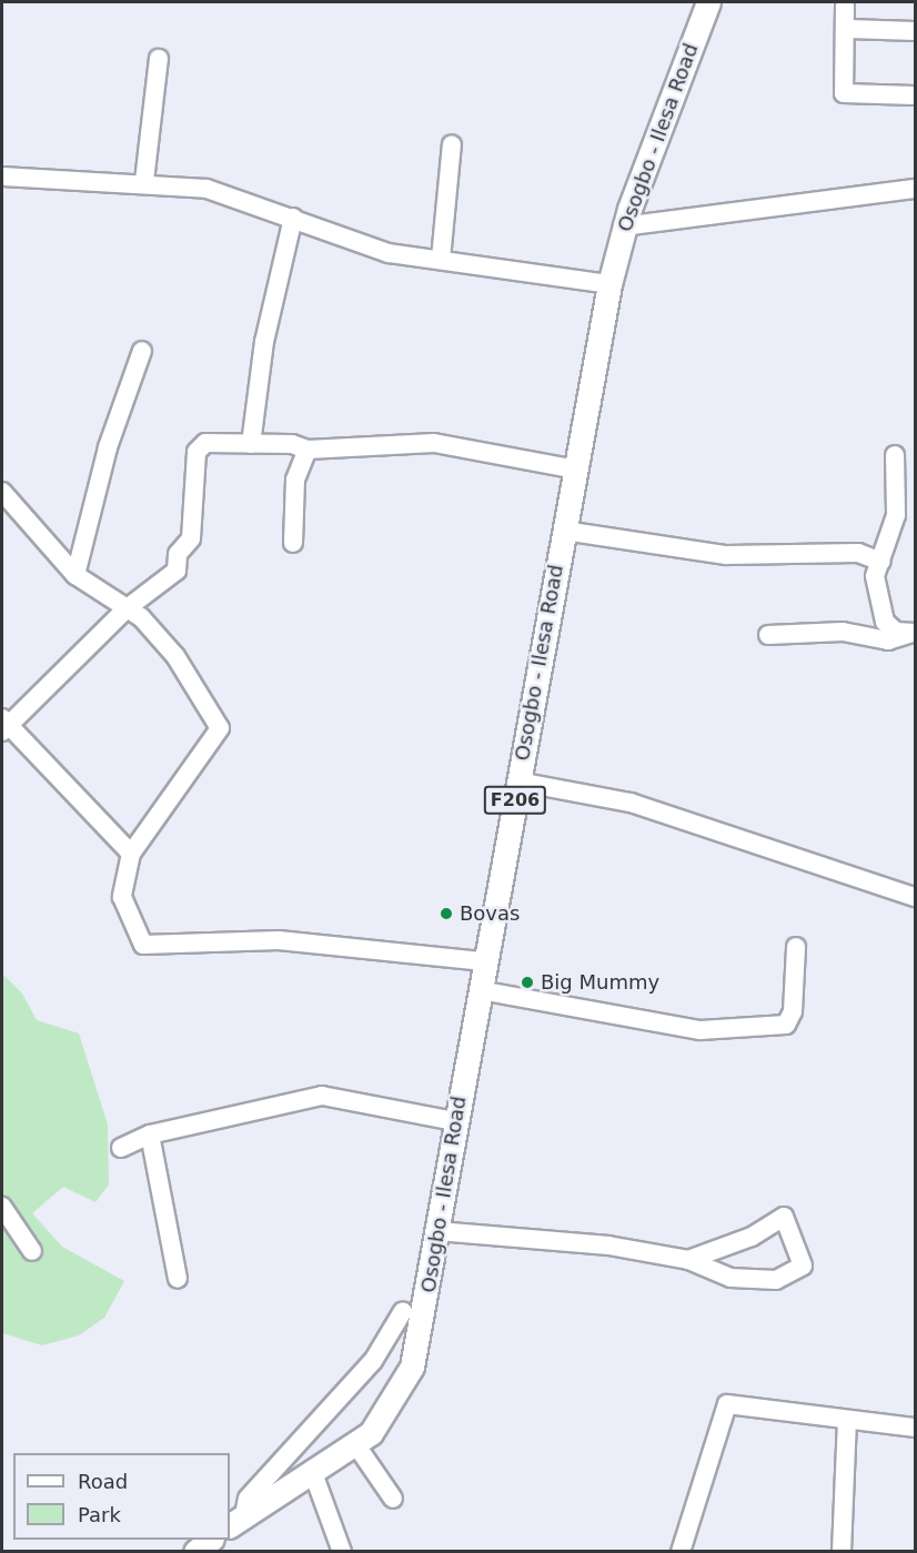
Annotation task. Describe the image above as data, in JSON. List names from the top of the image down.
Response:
{
  "streets": {
    "main road": ["Osogbo - Ilesa Road", "F206"]
  },
  "places": ["Bovas", "Big Mummy"],
  "legend": ["Road", "Park"]
}
